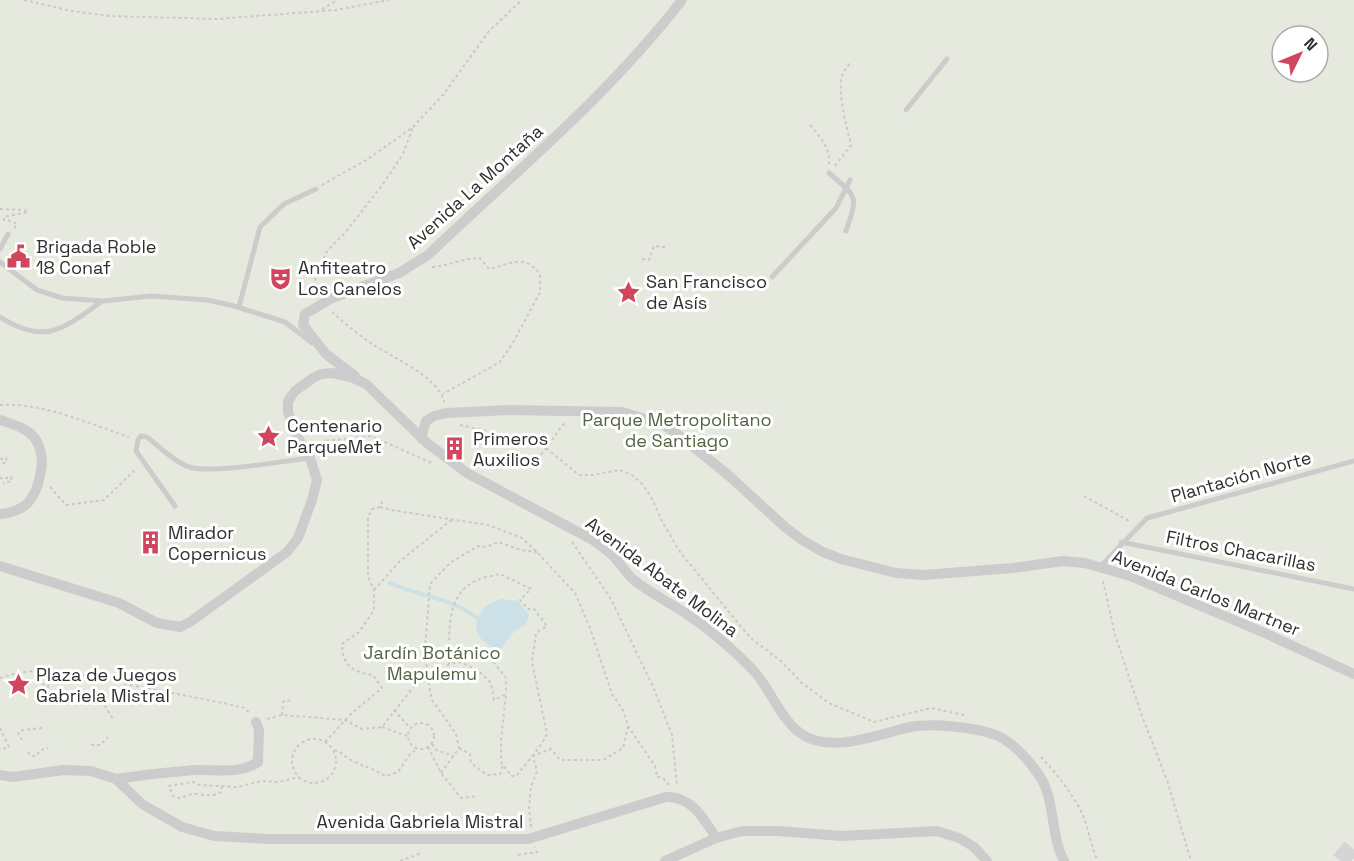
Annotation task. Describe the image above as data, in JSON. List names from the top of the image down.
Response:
{
  "streets": {
    "street": [
      "Avenida La Montaña",
      "Avenida Abate Molina",
      "Avenida Carlos Martner",
      "Avenida Gabriela Mistral"
    ],
    "lane": ["Plantación Norte", "Filtros Chacarillas"]
  },
  "crossings": [
    ["Avenida La Montaña", "Avenida Abate Molina"],
    ["Plantación Norte", "Filtros Chacarillas"],
    ["Plantación Norte", "Avenida Carlos Martner"]
  ],
  "parks": ["Parque Metropolitano de Santiago", "Jardín Botánico Mapulemu"],
  "places": {
    "public building": ["Brigada Roble 18 Conaf"],
    "theatre": ["Anfiteatro Los Canelos"],
    "place": ["San Francisco de Asís", "Centenario ParqueMet", "Plaza de Juegos Gabriela Mistral"],
    "building": ["Primeros Auxilios", "Mirador Copernicus"]
  },
  "north": "top right"
}
